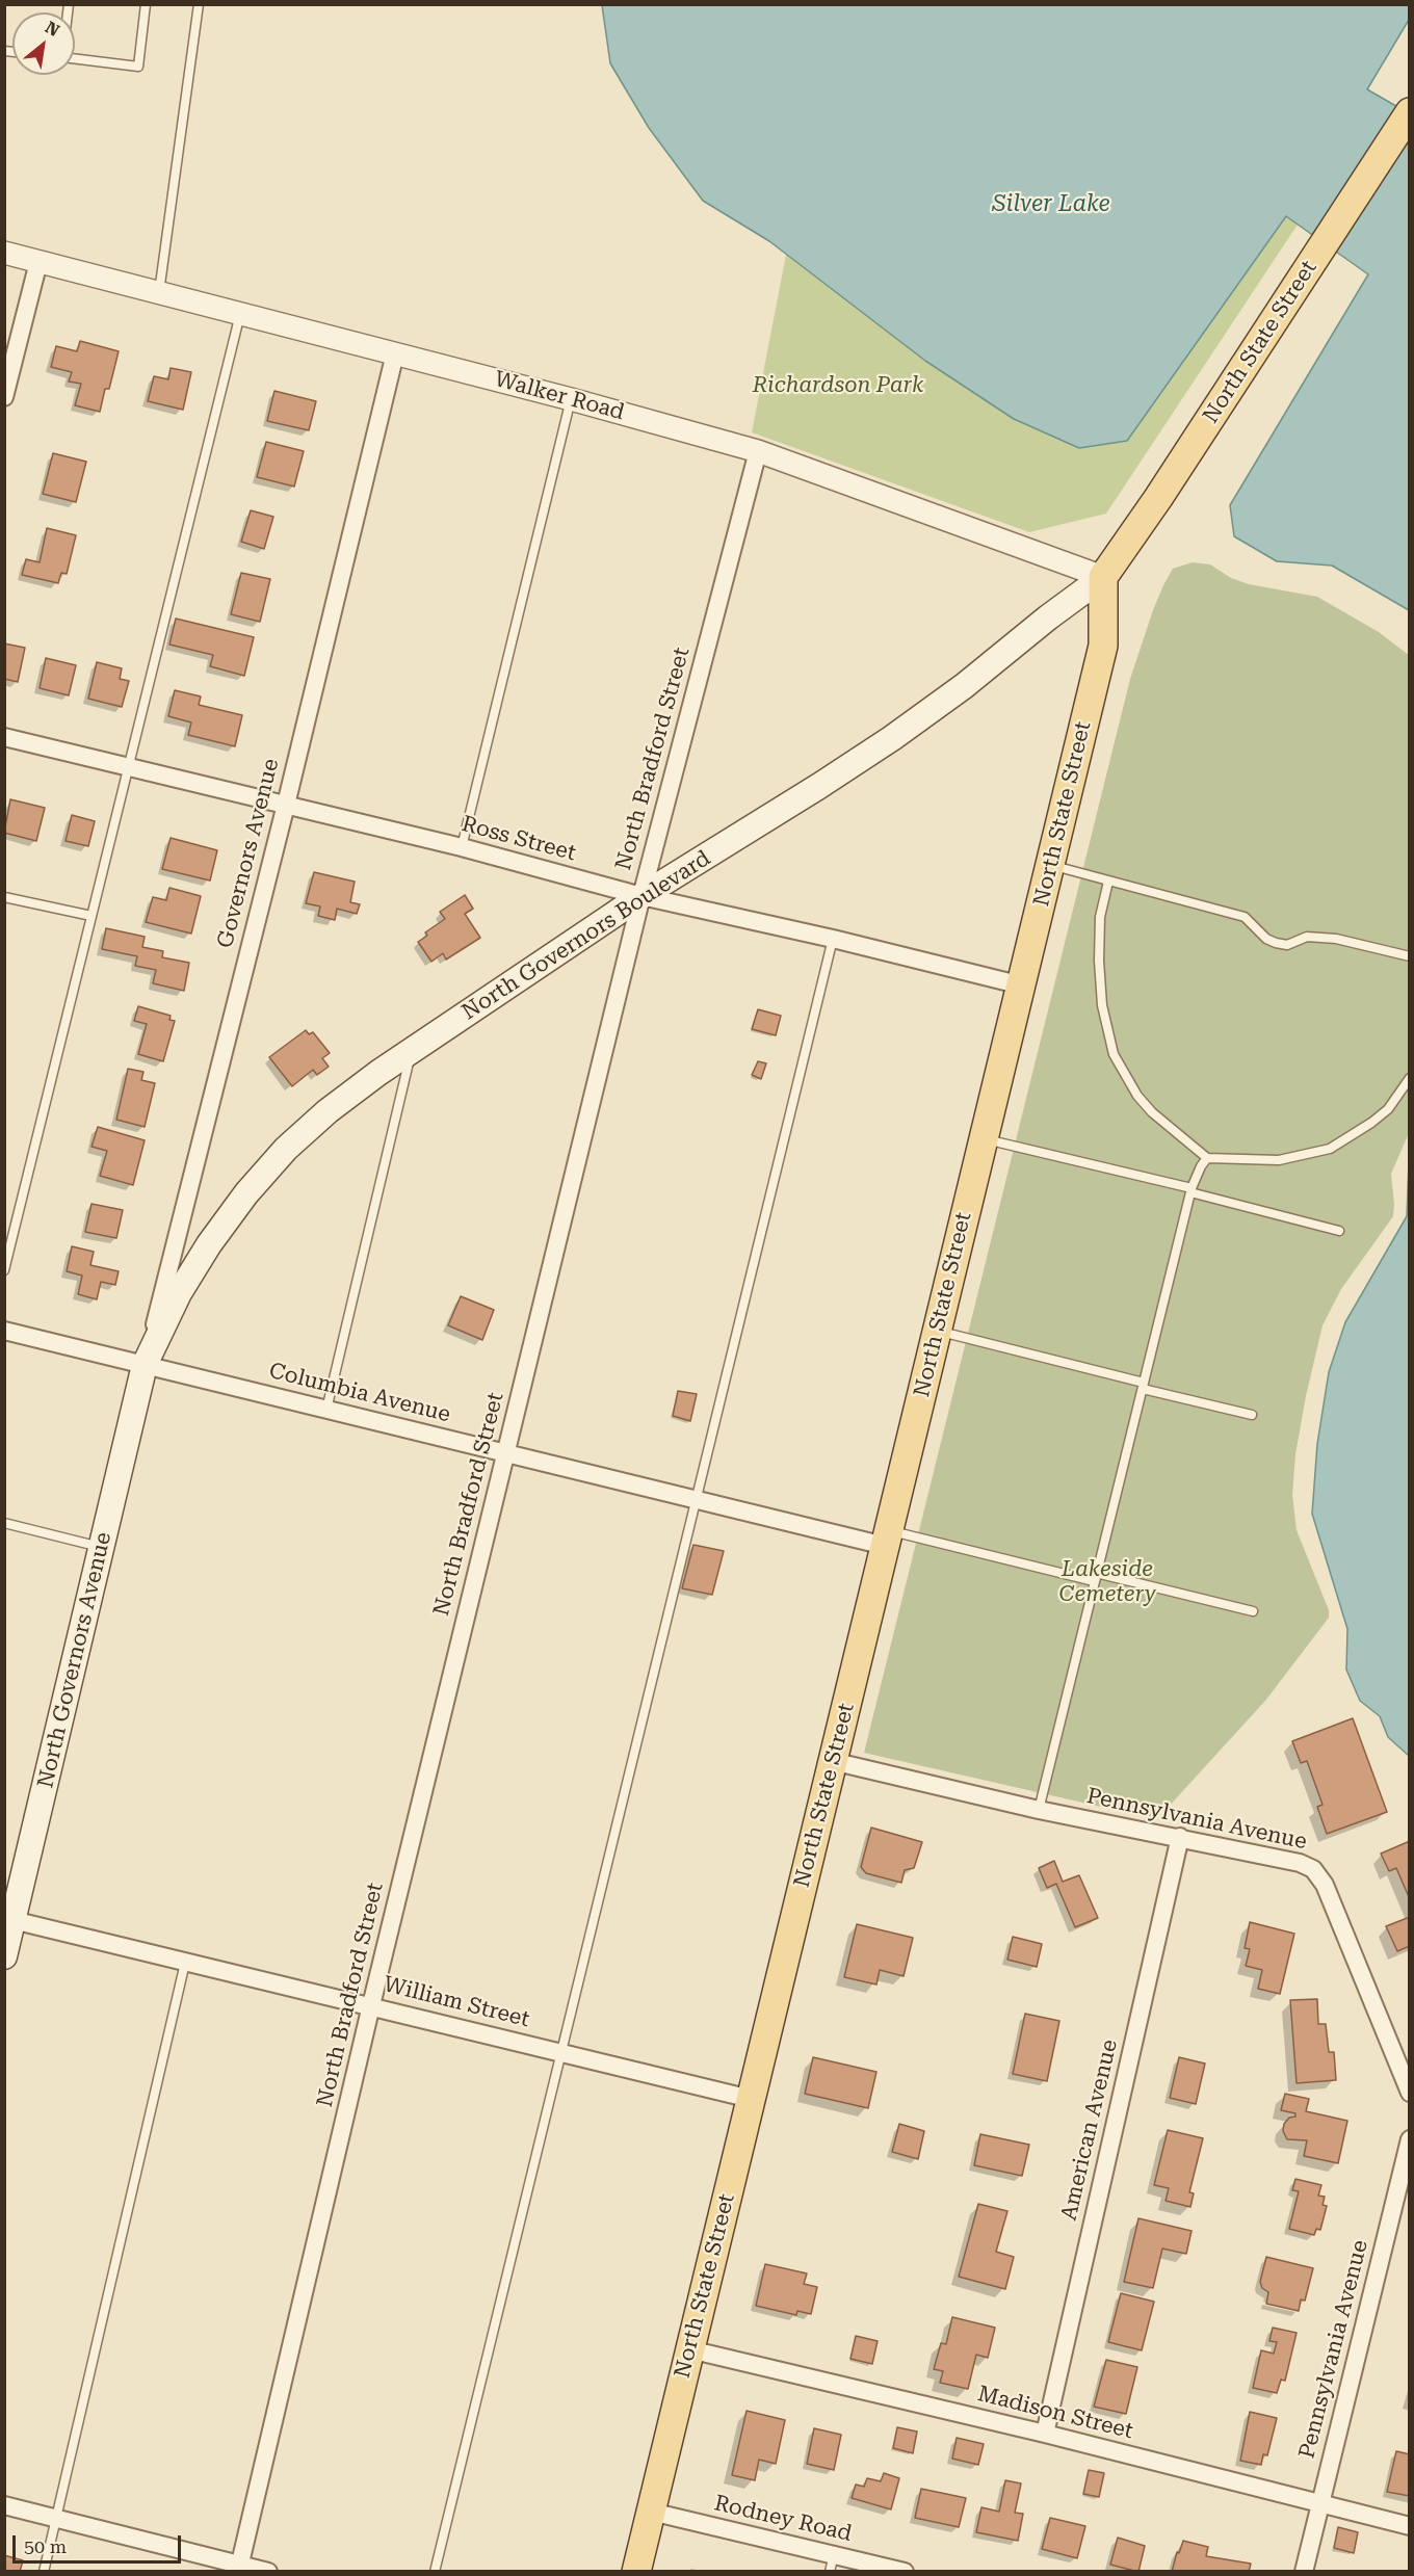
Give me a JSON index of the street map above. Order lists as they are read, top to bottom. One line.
{"streets":{"main road":["North State Street","North Governors Boulevard","North Governors Avenue"],"street":["Walker Road","North Bradford Street","Ross Street","Governors Avenue","Columbia Avenue","Pennsylvania Avenue","William Street","American Avenue","Madison Street","Rodney Road"]},"crossings":[["North State Street","Walker Road"],["North State Street","Ross Street"],["North State Street","North Governors Boulevard"],["North State Street","Columbia Avenue"],["North State Street","Pennsylvania Avenue"],["North State Street","William Street"],["North State Street","Madison Street"],["North State Street","Rodney Road"],["Walker Road","North Bradford Street"],["Walker Road","Governors Avenue"],["Walker Road","North Governors Boulevard"],["North Bradford Street","Ross Street"],["North Bradford Street","North Governors Boulevard"],["North Bradford Street","Columbia Avenue"],["North Bradford Street","William Street"],["Ross Street","Governors Avenue"],["Ross Street","North Governors Boulevard"],["Governors Avenue","North Governors Boulevard"],["Governors Avenue","Columbia Avenue"],["Governors Avenue","North Governors Avenue"],["North Governors Boulevard","Columbia Avenue"],["North Governors Boulevard","North Governors Avenue"],["Columbia Avenue","North Governors Avenue"],["North Governors Avenue","William Street"],["Pennsylvania Avenue","American Avenue"],["Pennsylvania Avenue","Madison Street"],["American Avenue","Madison Street"]],"water":["Silver Lake"],"parks":["Richardson Park","Lakeside Cemetery"],"scale_bar":"50 m","north":"top right"}
